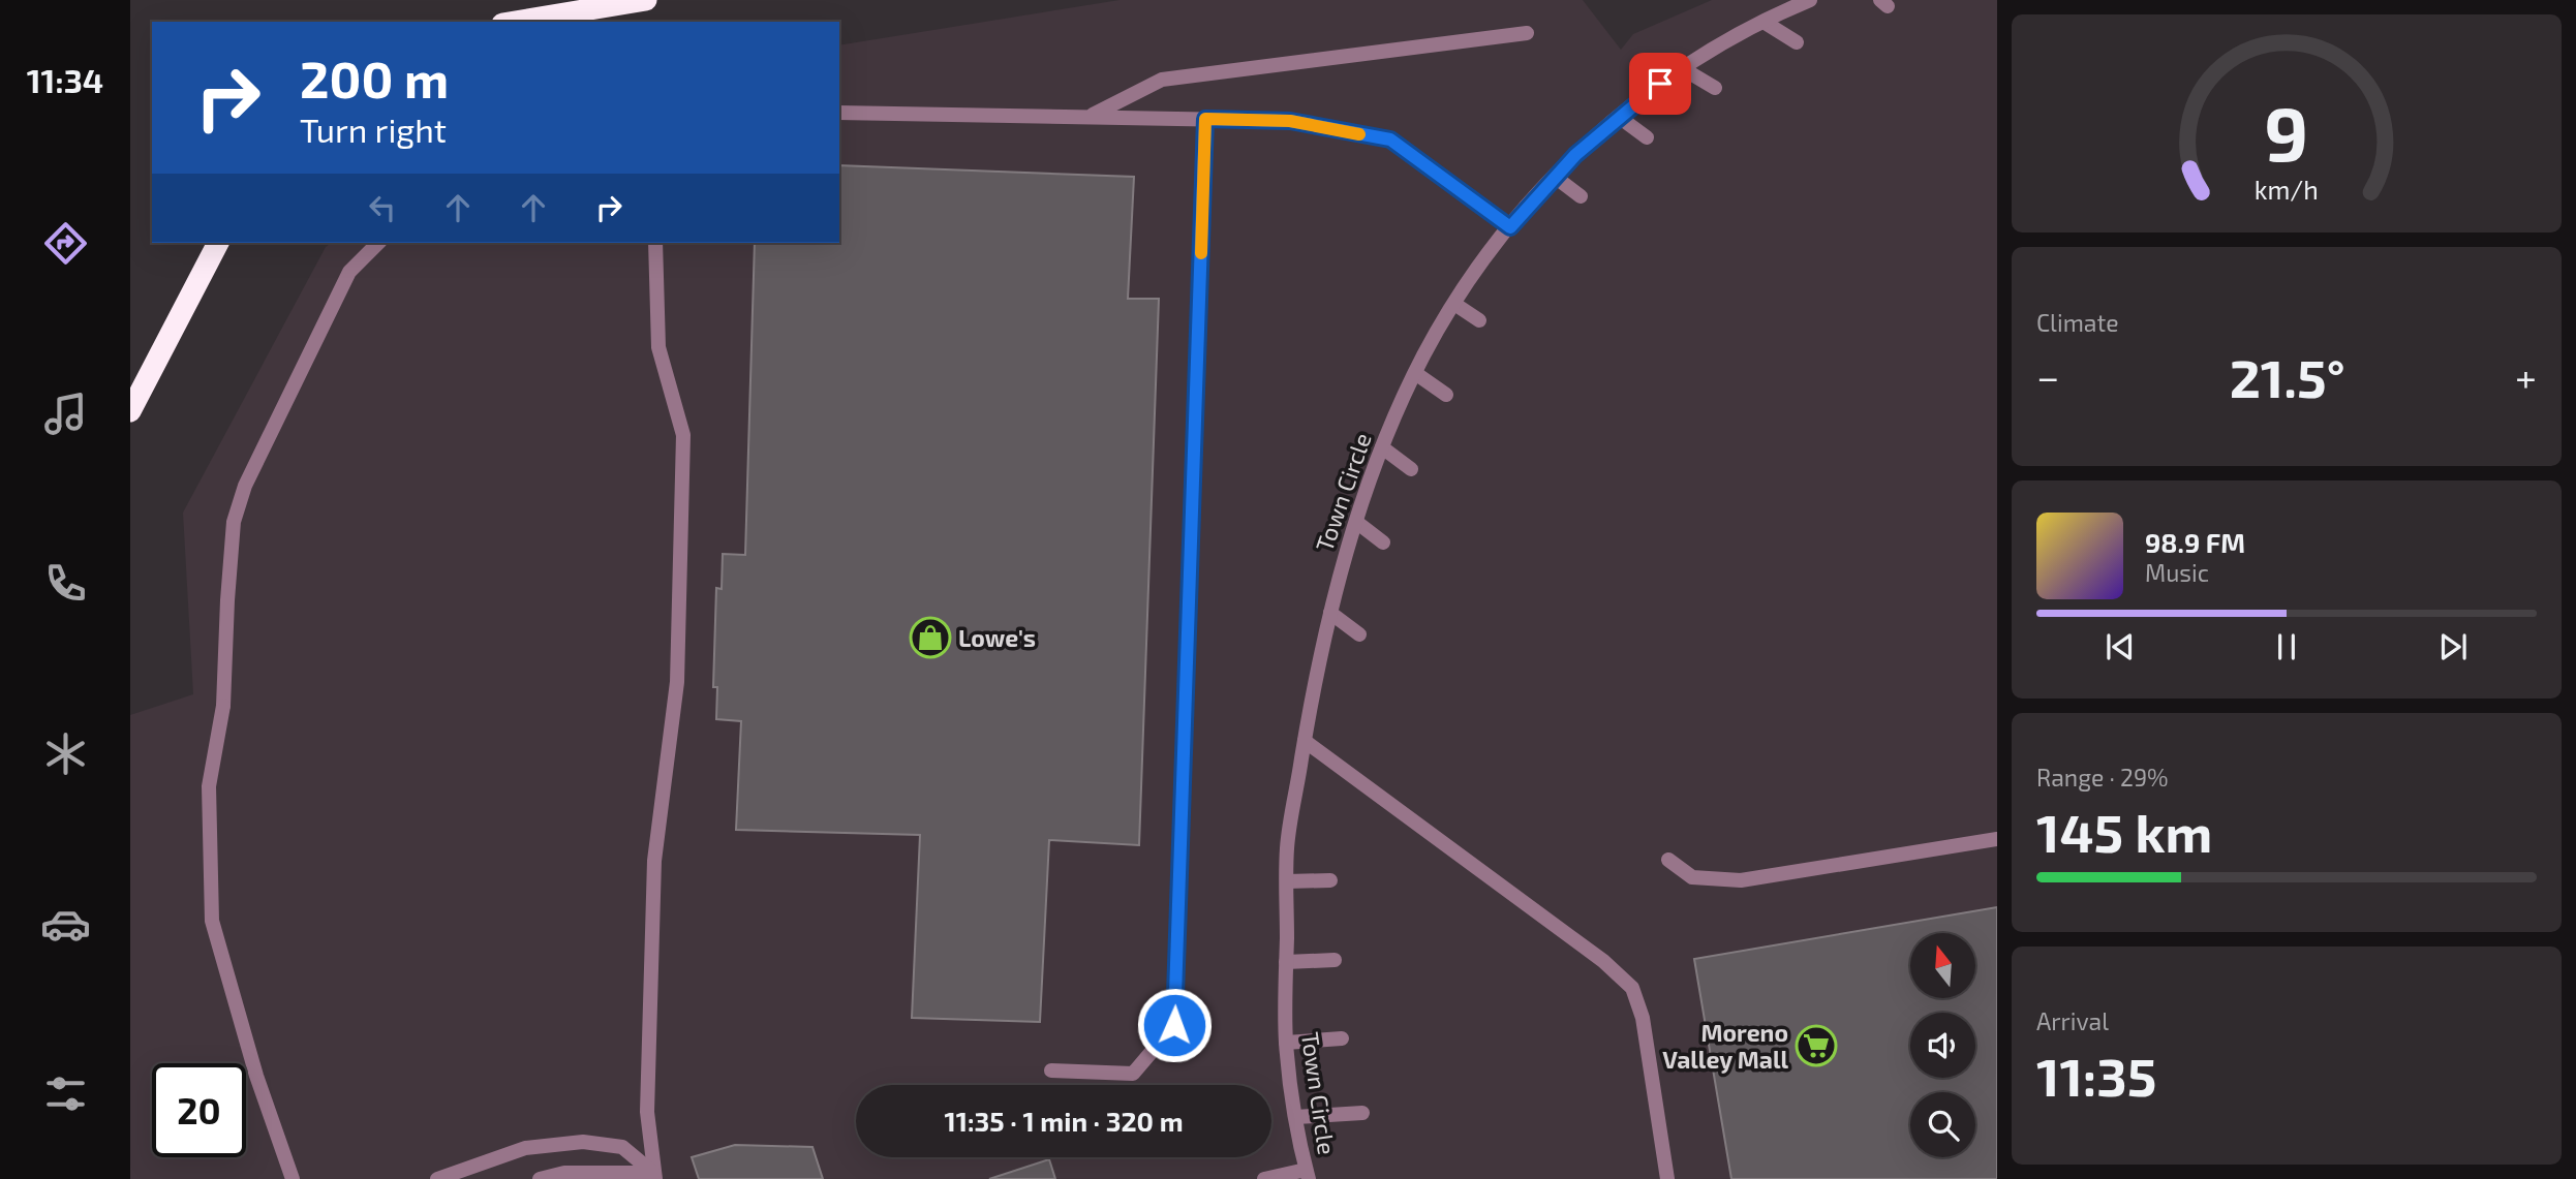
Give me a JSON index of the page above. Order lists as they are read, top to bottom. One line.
{"streets":{"street":["Town Circle"]},"places":{"shop":["Lowe's"],"supermarket":["Moreno Valley Mall"]},"north":"top","page":{"tabs":"11:34","turn":["200 m","Turn right"],"tile":["Climate",["Range · 29%","145 km"],["Arrival","11:35"]],"heat":["−","21.5°","+"],"song":["98.9 FM","Music"],"limit":"20","trip":"11:35 · 1 min · 320 m","gauge":["9","km/h"]}}
